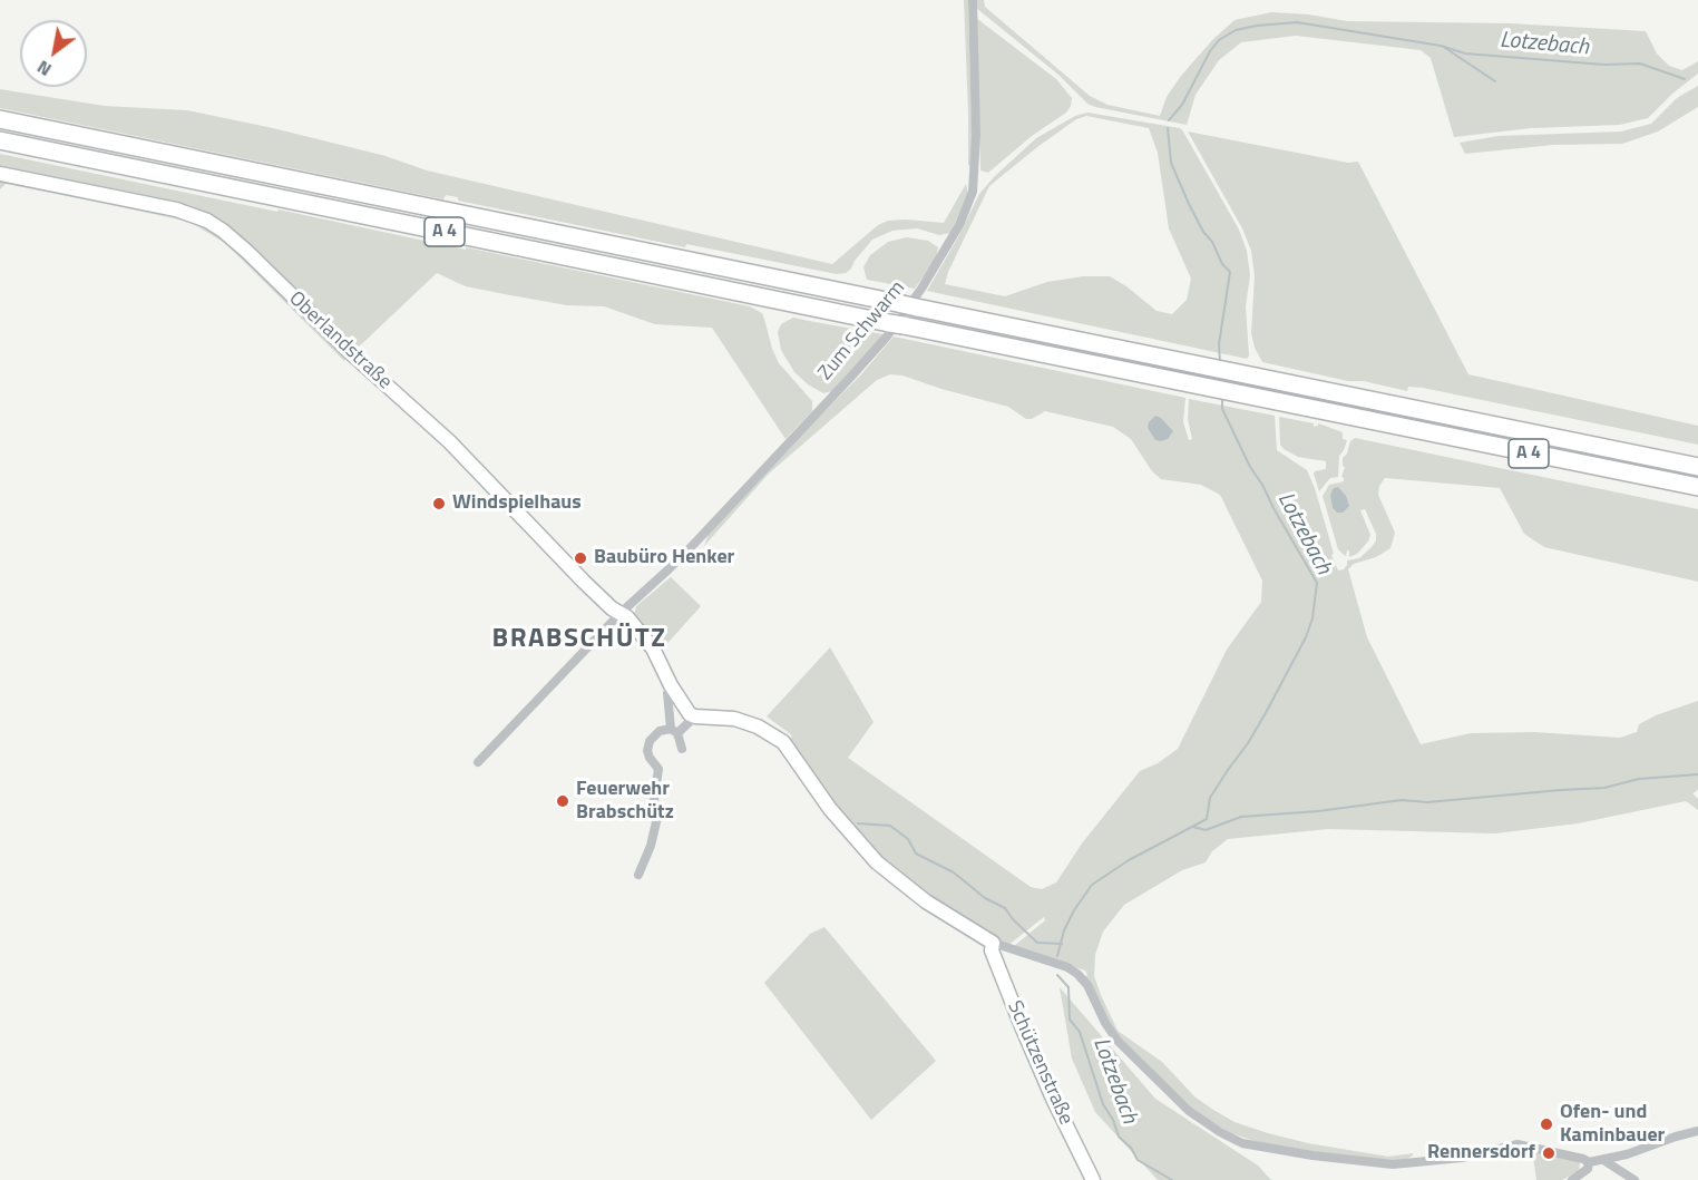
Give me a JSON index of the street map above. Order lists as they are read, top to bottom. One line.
{"streets":{"highway":["A 4"],"street":["Zum Schwarm","Oberlandstraße","Schützenstraße"]},"crossings":[["Zum Schwarm","Oberlandstraße"]],"districts":["BRABSCHÜTZ"],"water":["Lotzebach"],"places":["Windspielhaus","Baubüro Henker","Feuerwehr Brabschütz","Ofen- und Kaminbauer","Rennersdorf"],"north":"bottom left"}
